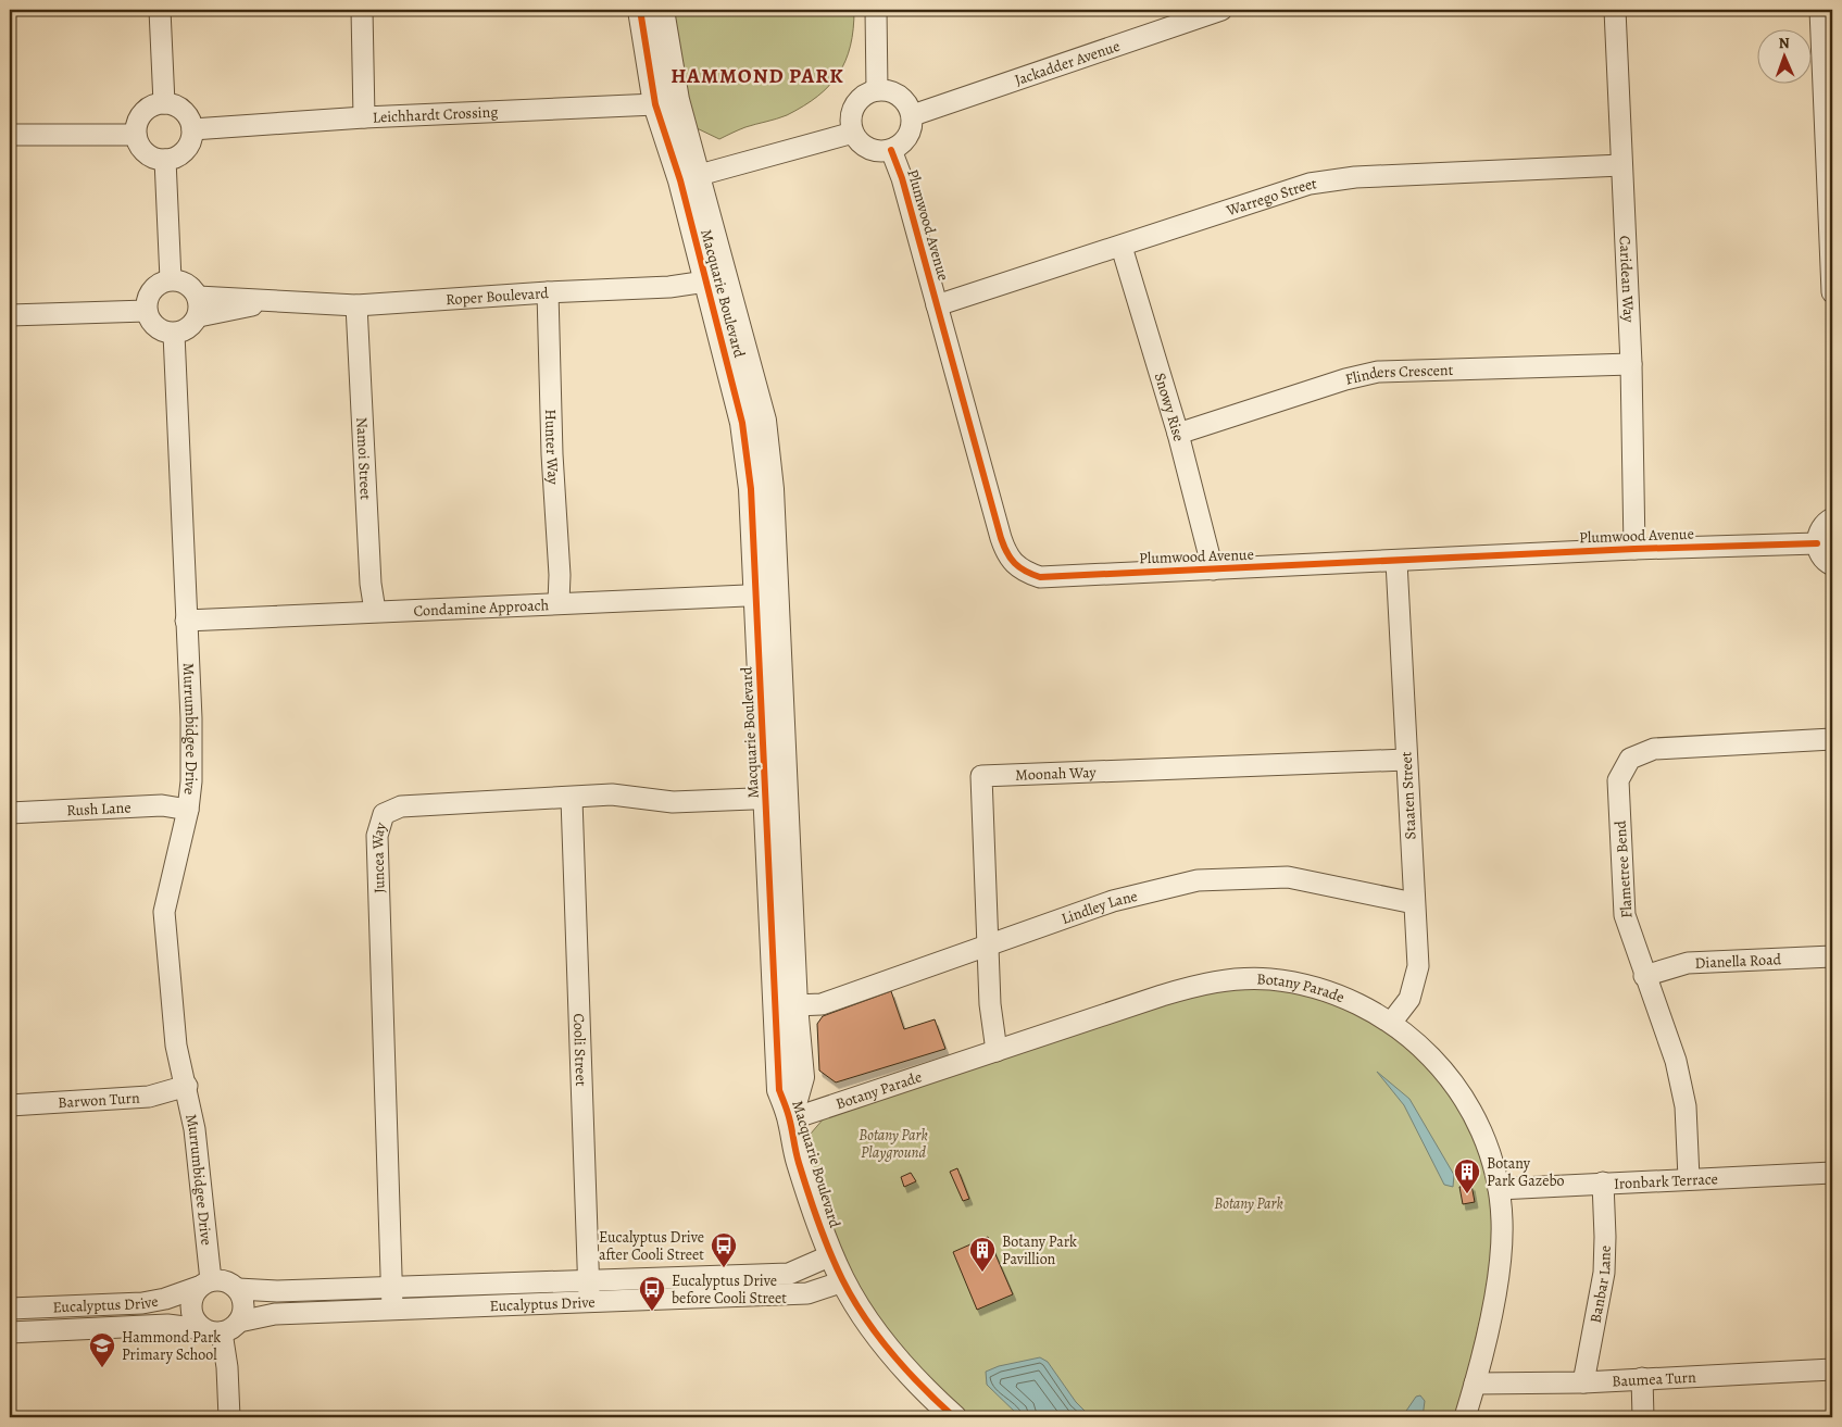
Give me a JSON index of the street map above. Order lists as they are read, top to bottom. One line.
{"streets":{"street":["Jackadder Avenue","Leichhardt Crossing","Warrego Street","Plumwood Avenue","Caridean Way","Macquarie Boulevard","Roper Boulevard","Flinders Crescent","Snowy Rise","Hunter Way","Namoi Street","Condamine Approach","Murrumbidgee Drive","Moonah Way","Staaten Street","Rush Lane","Juncea Way","Flametree Bend","Lindley Lane","Dianella Road","Botany Parade","Cooli Street","Barwon Turn","Ironbark Terrace","Banbar Lane","Eucalyptus Drive","Baumea Turn"]},"crossings":[["Jackadder Avenue","Plumwood Avenue"],["Leichhardt Crossing","Macquarie Boulevard"],["Warrego Street","Plumwood Avenue"],["Warrego Street","Caridean Way"],["Warrego Street","Snowy Rise"],["Plumwood Avenue","Caridean Way"],["Plumwood Avenue","Snowy Rise"],["Plumwood Avenue","Staaten Street"],["Caridean Way","Flinders Crescent"],["Macquarie Boulevard","Roper Boulevard"],["Macquarie Boulevard","Condamine Approach"],["Macquarie Boulevard","Juncea Way"],["Macquarie Boulevard","Lindley Lane"],["Macquarie Boulevard","Botany Parade"],["Macquarie Boulevard","Eucalyptus Drive"],["Roper Boulevard","Hunter Way"],["Roper Boulevard","Namoi Street"],["Roper Boulevard","Murrumbidgee Drive"],["Flinders Crescent","Snowy Rise"],["Hunter Way","Condamine Approach"],["Namoi Street","Condamine Approach"],["Condamine Approach","Murrumbidgee Drive"],["Murrumbidgee Drive","Rush Lane"],["Murrumbidgee Drive","Barwon Turn"],["Murrumbidgee Drive","Eucalyptus Drive"],["Moonah Way","Staaten Street"],["Moonah Way","Lindley Lane"],["Moonah Way","Botany Parade"],["Staaten Street","Lindley Lane"],["Staaten Street","Botany Parade"],["Juncea Way","Cooli Street"],["Juncea Way","Eucalyptus Drive"],["Flametree Bend","Dianella Road"],["Flametree Bend","Ironbark Terrace"],["Botany Parade","Ironbark Terrace"],["Botany Parade","Baumea Turn"],["Cooli Street","Eucalyptus Drive"],["Ironbark Terrace","Banbar Lane"],["Banbar Lane","Baumea Turn"]],"districts":["HAMMOND PARK"],"parks":["Botany Park Playground","Botany Park"],"places":{"building":["Botany Park Gazebo","Botany Park Pavillion"],"bus stop":["Eucalyptus Drive after Cooli Street","Eucalyptus Drive before Cooli Street"],"school or university":["Hammond Park Primary School"]},"north":"top"}
